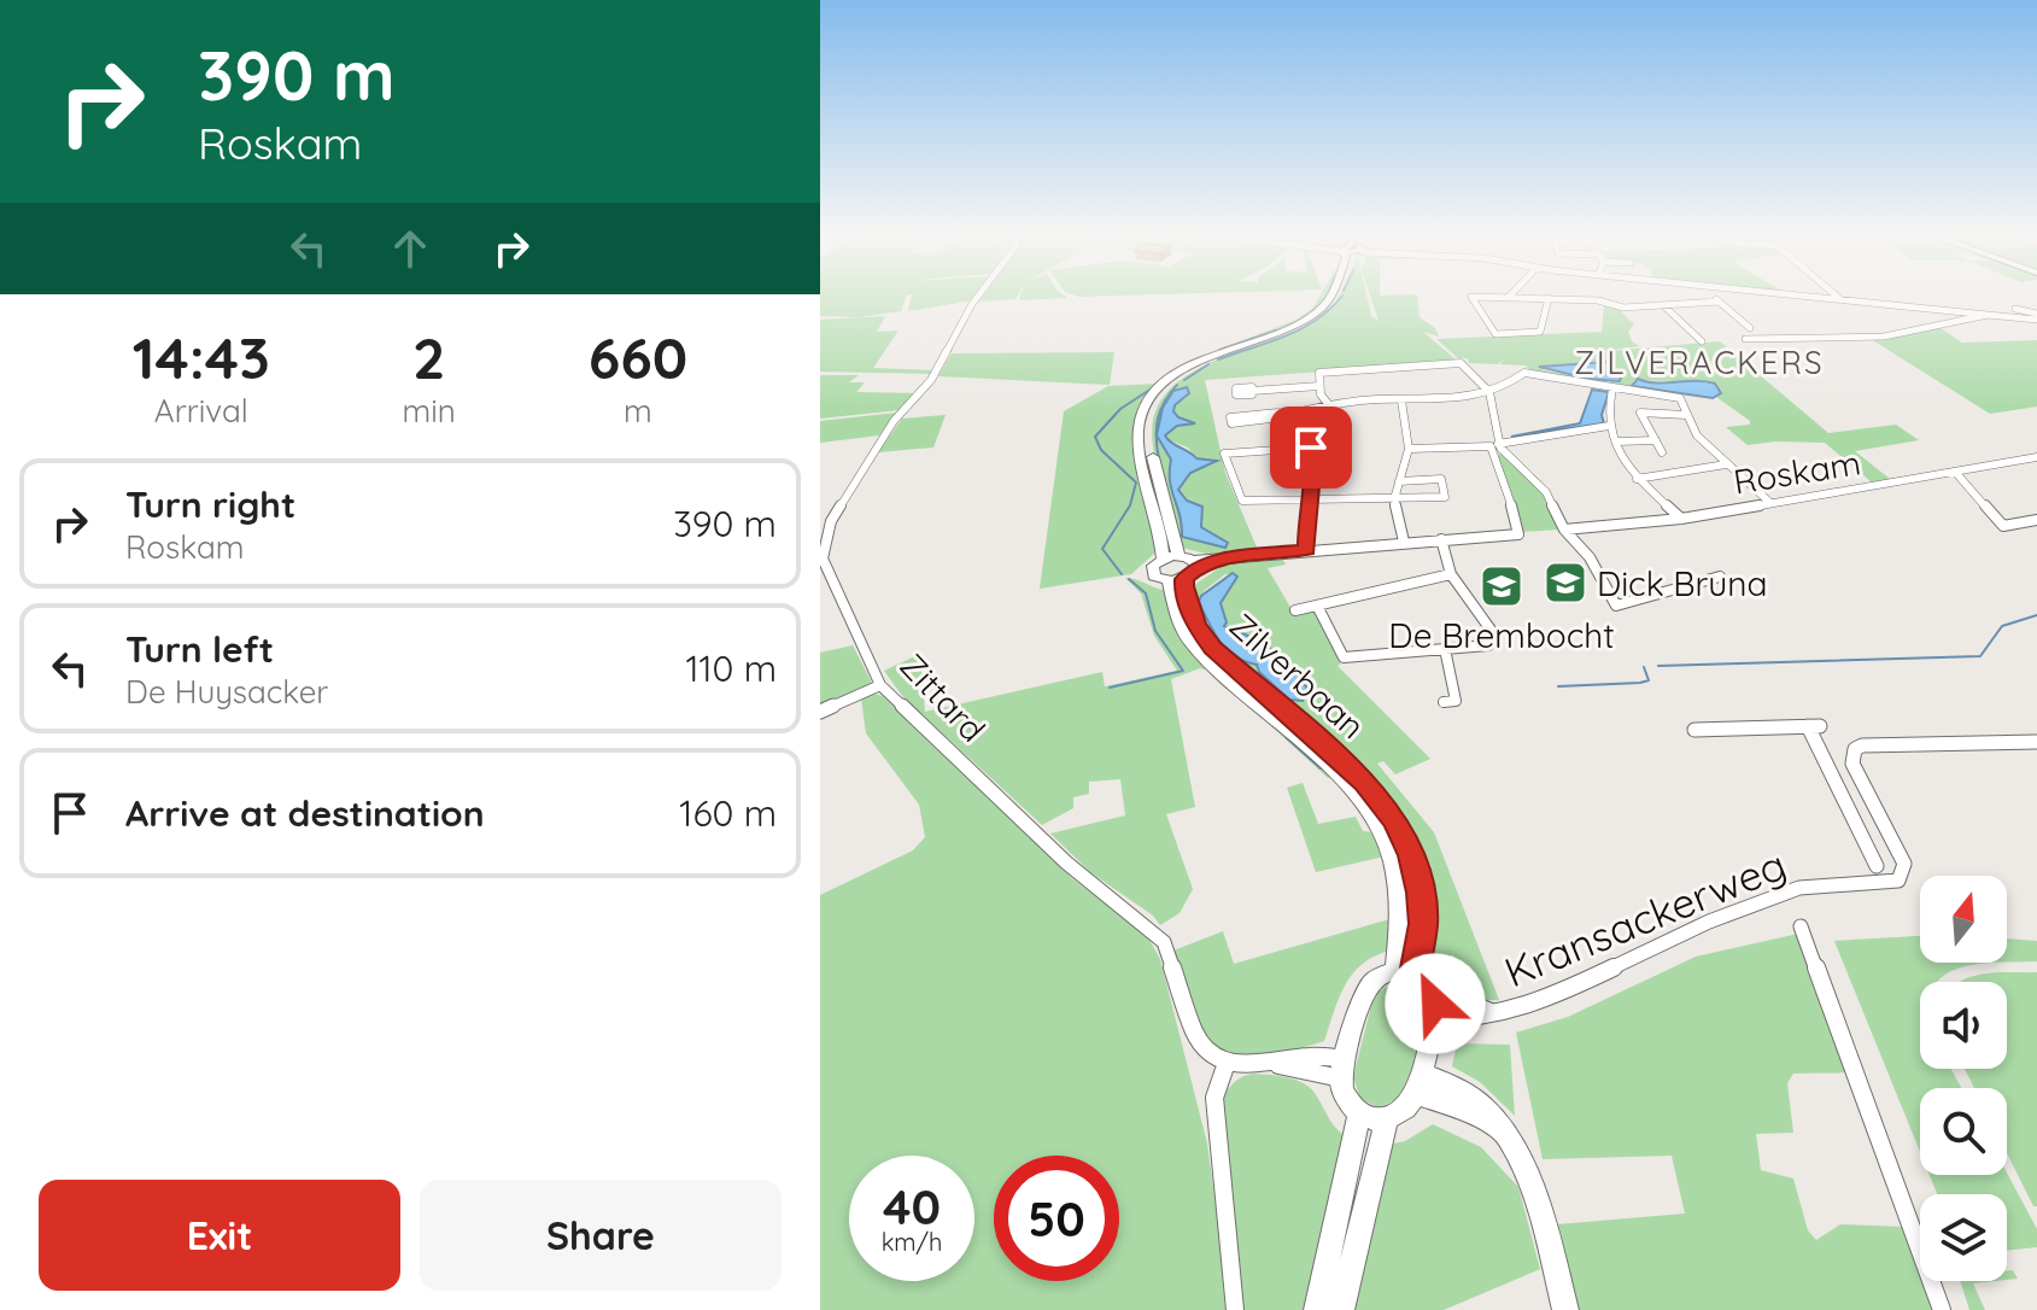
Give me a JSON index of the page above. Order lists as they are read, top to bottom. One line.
{"streets":{"main road":["Zilverbaan"],"street":["Roskam","Zittard","Kransackerweg"]},"districts":["ZILVERACKERS"],"places":{"school or university":["Dick Bruna","De Brembocht"]},"north":"top","page":{"turn":["390 m","Roskam"],"eta":["14:43","Arrival","2","min","660","m"],"list":[{"name":"Turn right","note":"Roskam","value":"390 m"},{"name":"Turn left","note":"De Huysacker","value":"110 m"},{"name":"Arrive at destination","value":"160 m"}],"speed":"40 km/h","limit":"50","buttons":["Exit","Share"]}}
